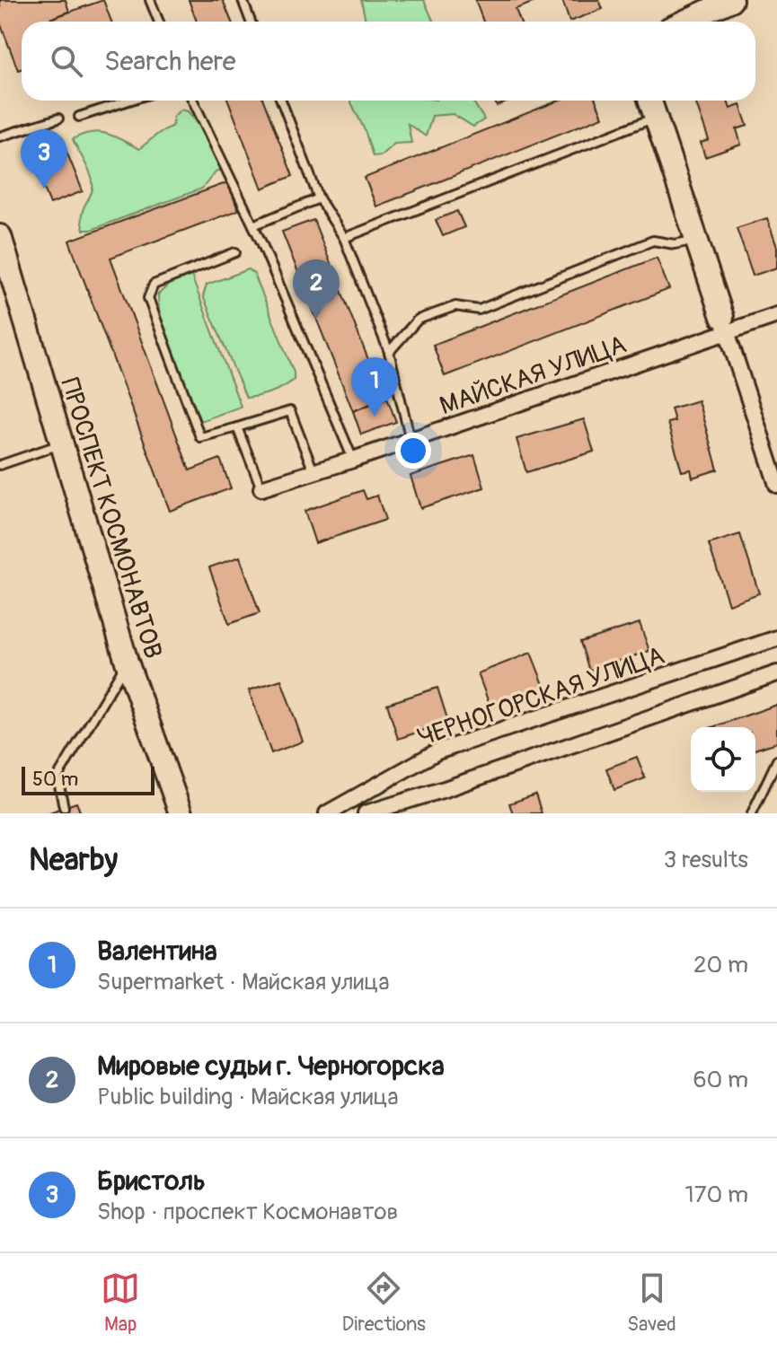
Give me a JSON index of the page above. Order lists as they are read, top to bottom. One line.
{"streets":{"main road":["ПРОСПЕКТ КОСМОНАВТОВ"],"street":["МАЙСКАЯ УЛИЦА","ЧЕРНОГОРСКАЯ УЛИЦА"]},"scale_bar":"50 m","page":{"search":"Search here","pins":["3","2","1"],"scale":"50 m","heading":["Nearby","3 results"],"list":[{"mark":"1","name":"Валентина","note":"Supermarket · Майская улица","value":"20 m"},{"mark":"2","name":"Мировые судьи г. Черногорска","note":"Public building · Майская улица","value":"60 m"},{"mark":"3","name":"Бристоль","note":"Shop · проспект Космонавтов","value":"170 m"}],"nav":["Map","Directions","Saved"]}}
